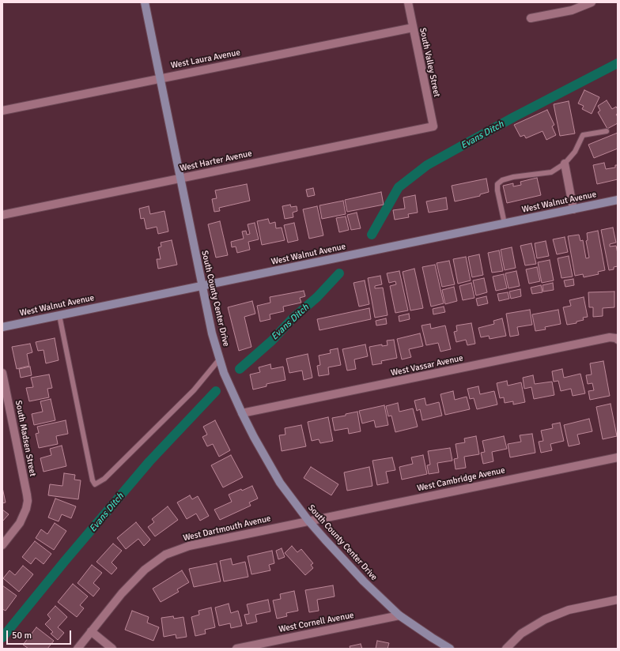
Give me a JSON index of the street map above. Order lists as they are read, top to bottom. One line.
{"streets":{"street":["West Laura Avenue","South Valley Street","West Harter Avenue","West Walnut Avenue","South County Center Drive","West Vassar Avenue","South Madsen Street","West Cambridge Avenue","West Dartmouth Avenue","West Cornell Avenue"]},"crossings":[["West Laura Avenue","South Valley Street"],["West Laura Avenue","South County Center Drive"],["South Valley Street","West Harter Avenue"],["West Harter Avenue","South County Center Drive"],["West Walnut Avenue","South County Center Drive"],["South County Center Drive","West Vassar Avenue"],["South County Center Drive","West Cambridge Avenue"],["South County Center Drive","West Dartmouth Avenue"],["South County Center Drive","West Cornell Avenue"],["West Cambridge Avenue","West Dartmouth Avenue"]],"water":["Evans Ditch"],"scale_bar":"50 m"}
